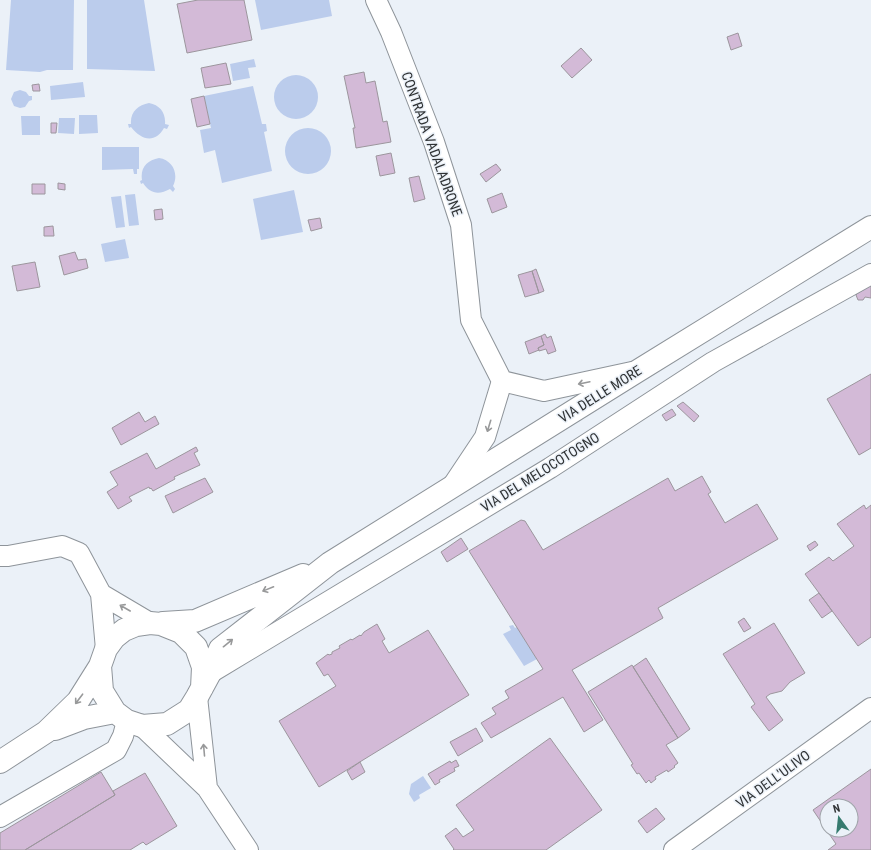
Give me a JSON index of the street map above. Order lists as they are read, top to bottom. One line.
{"streets":{"main road":["VIA DELLE MORE"],"street":["CONTRADA VADALADRONE","VIA DEL MELOCOTOGNO","VIA DELL'ULIVO"]},"north":"top"}
